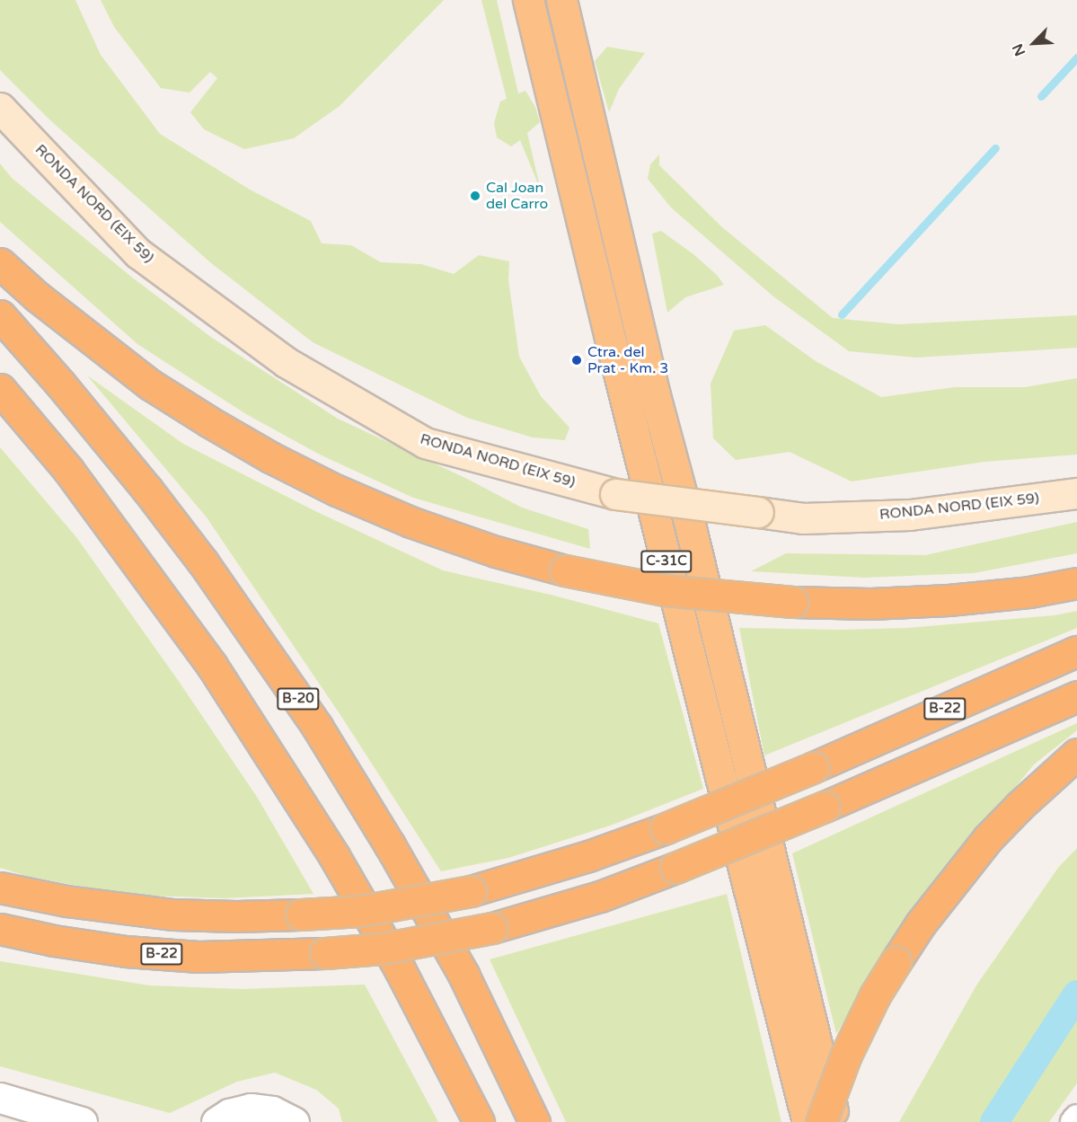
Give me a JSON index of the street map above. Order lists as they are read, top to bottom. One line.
{"streets":{"highway":["C-31C","B-20","B-22"],"main road":["RONDA NORD (EIX 59)"]},"places":["Cal Joan del Carro","Ctra. del Prat - Km. 3"],"north":"bottom left"}
